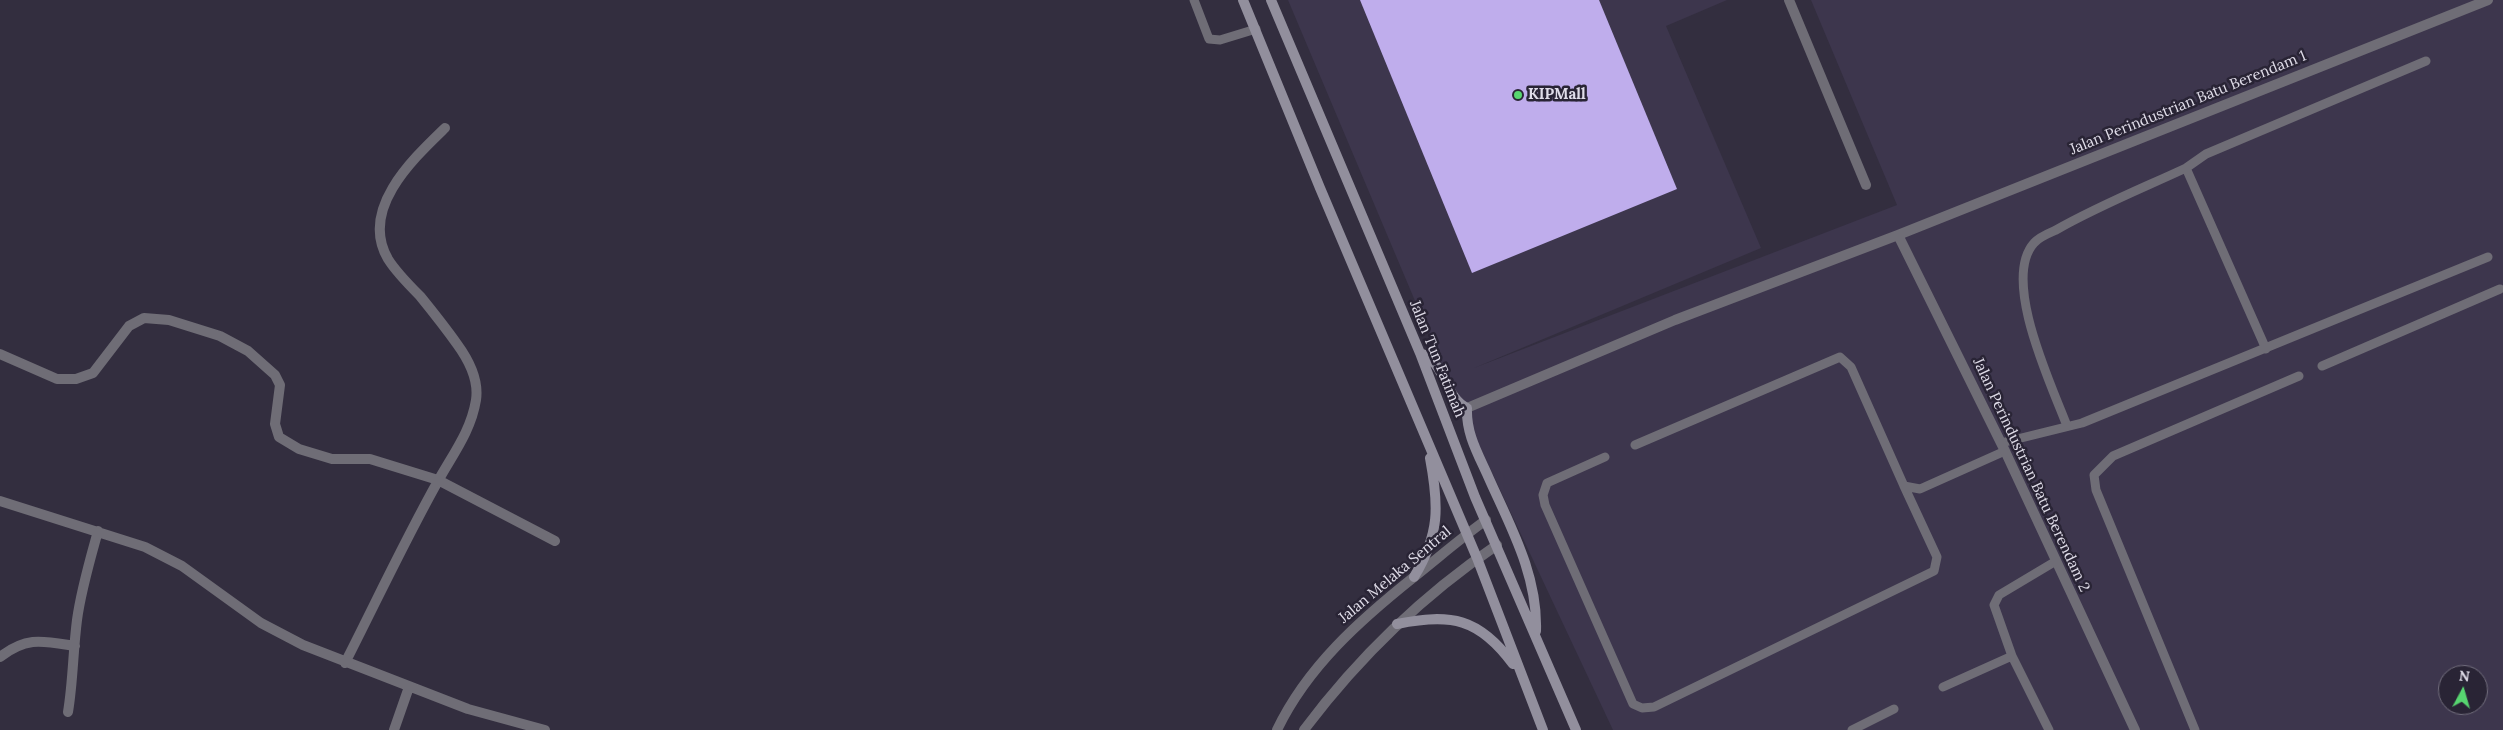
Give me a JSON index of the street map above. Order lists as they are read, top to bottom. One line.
{"streets":{"main road":["Jalan Tun Fatimah"],"street":["Jalan Perindustrian Batu Berendam 1","Jalan Perindustrian Batu Berendam 2","Jalan Melaka Sentral"]},"crossings":[["Jalan Perindustrian Batu Berendam 1","Jalan Perindustrian Batu Berendam 2"],["Jalan Tun Fatimah","Jalan Melaka Sentral"]],"places":["KIPMall"],"north":"top"}
